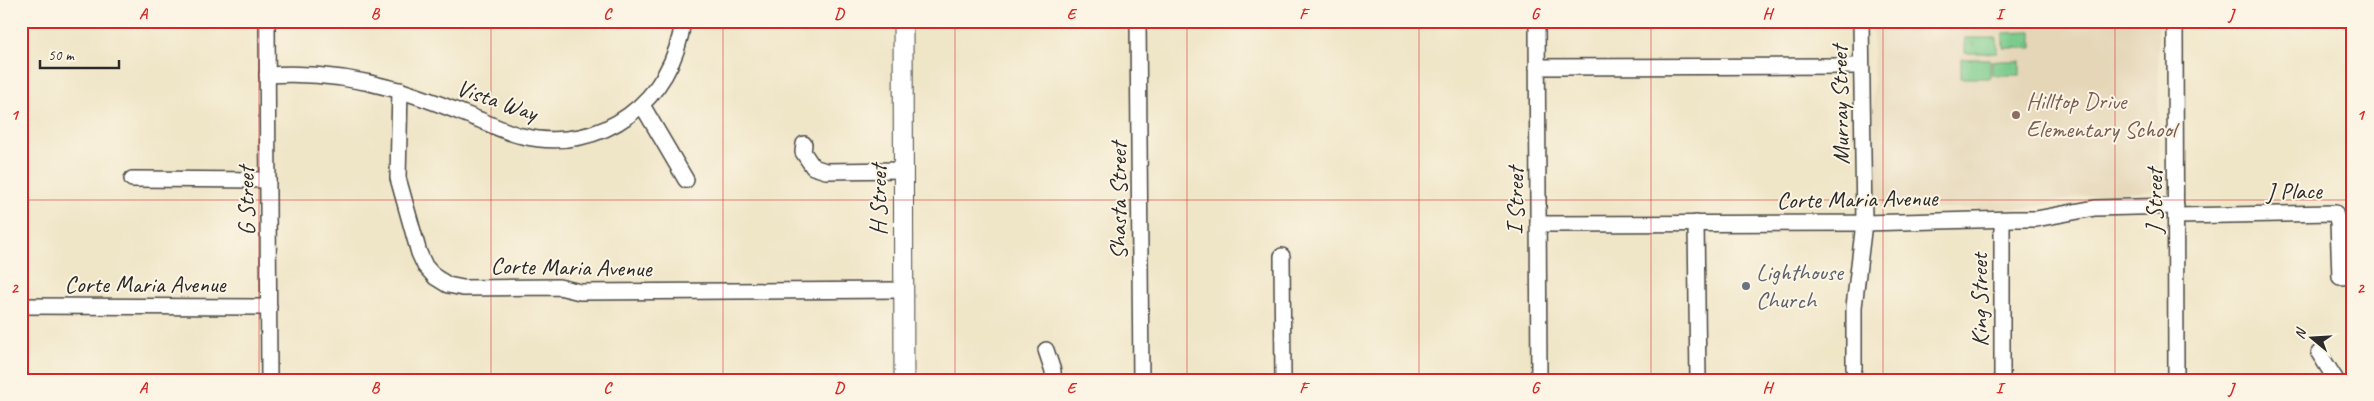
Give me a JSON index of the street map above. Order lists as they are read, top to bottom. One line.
{"streets":{"main road":["H Street"],"street":["Vista Way","Murray Street","J Place","Corte Maria Avenue","G Street","Shasta Street","I Street","J Street","King Street"]},"crossings":[["Vista Way","Corte Maria Avenue"],["Vista Way","G Street"],["Murray Street","Corte Maria Avenue"],["J Place","Corte Maria Avenue"],["J Place","J Street"],["Corte Maria Avenue","H Street"],["Corte Maria Avenue","G Street"],["Corte Maria Avenue","I Street"],["Corte Maria Avenue","J Street"],["Corte Maria Avenue","King Street"]],"places":["Hilltop Drive Elementary School","Lighthouse Church"],"scale_bar":"50 m","north":"left","grid":{"columns":["A","B","C","D","E","F","G","H","I","J"],"rows":["1","2"]}}
